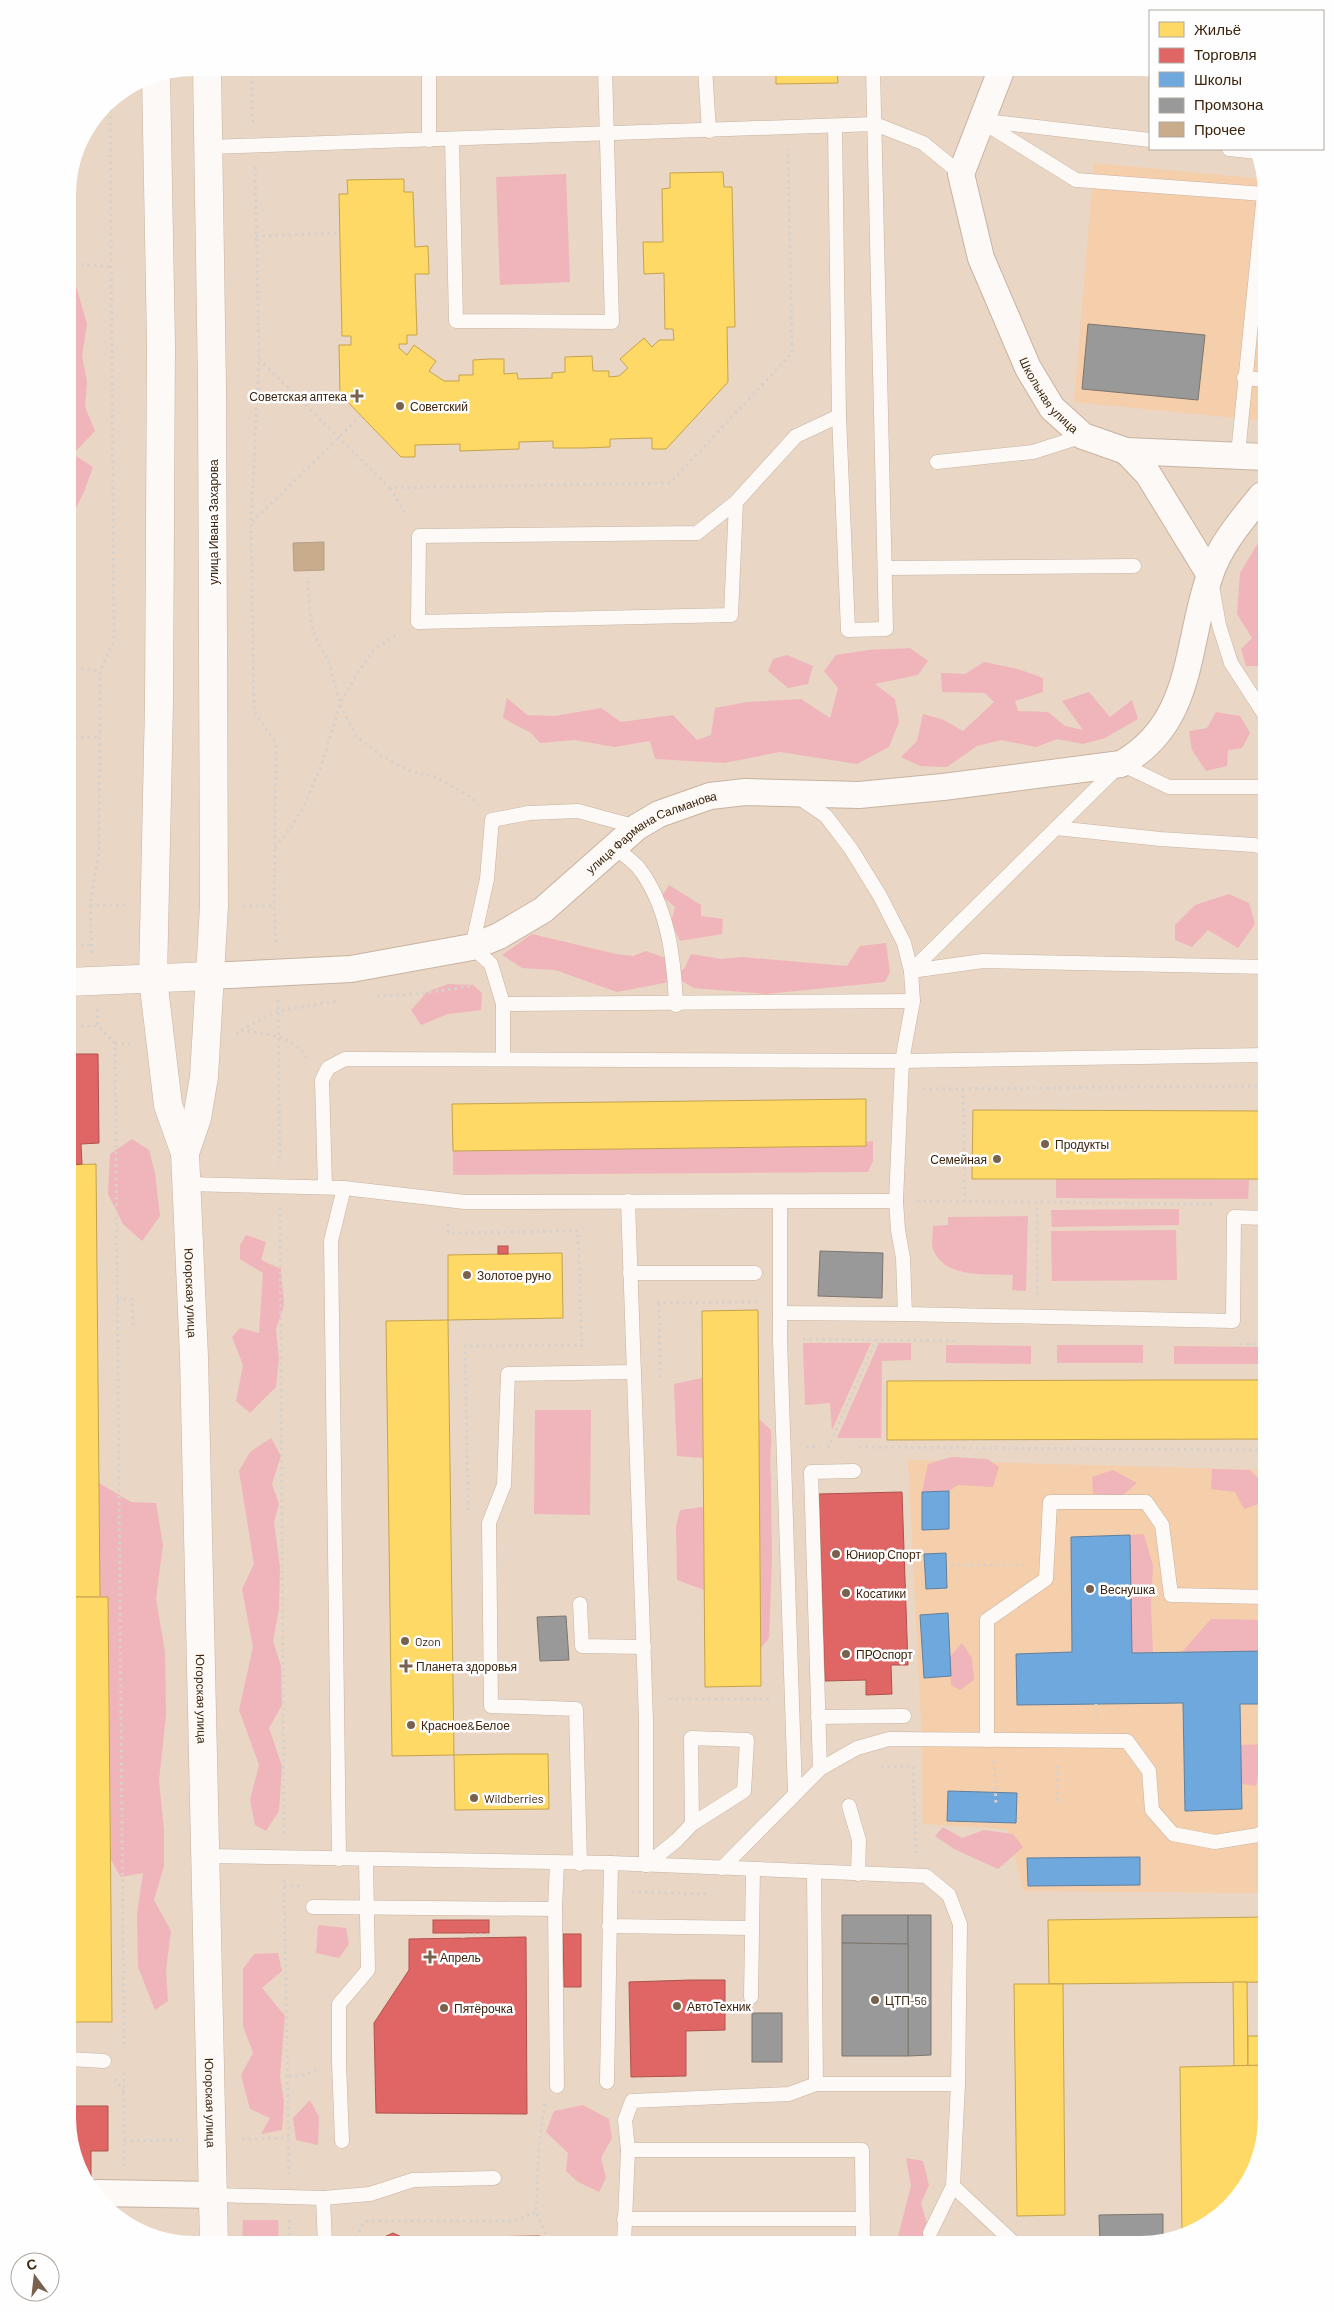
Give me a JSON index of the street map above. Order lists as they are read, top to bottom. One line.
{"streets":{"main road":["улица Ивана Захарова","Югорская улица"],"street":["Школьная улица","улица Фармана Салманова"]},"crossings":[["улица Ивана Захарова","улица Фармана Салманова"],["улица Ивана Захарова","Югорская улица"],["улица Фармана Салманова","Югорская улица"]],"places":{"health":["Советская аптека","Планета здоровья","Апрель"],"other":["Советский","Продукты","Семейная","Золотое руно","Юниор Спорт","Веснушка","Косатики","Ozon","ПРОспорт","Красное&Белое","Wildberries","ЦТП-56","АвтоТехник","Пятёрочка"]},"legend":["Жильё","Торговля","Школы","Промзона","Прочее"],"north":"top"}
